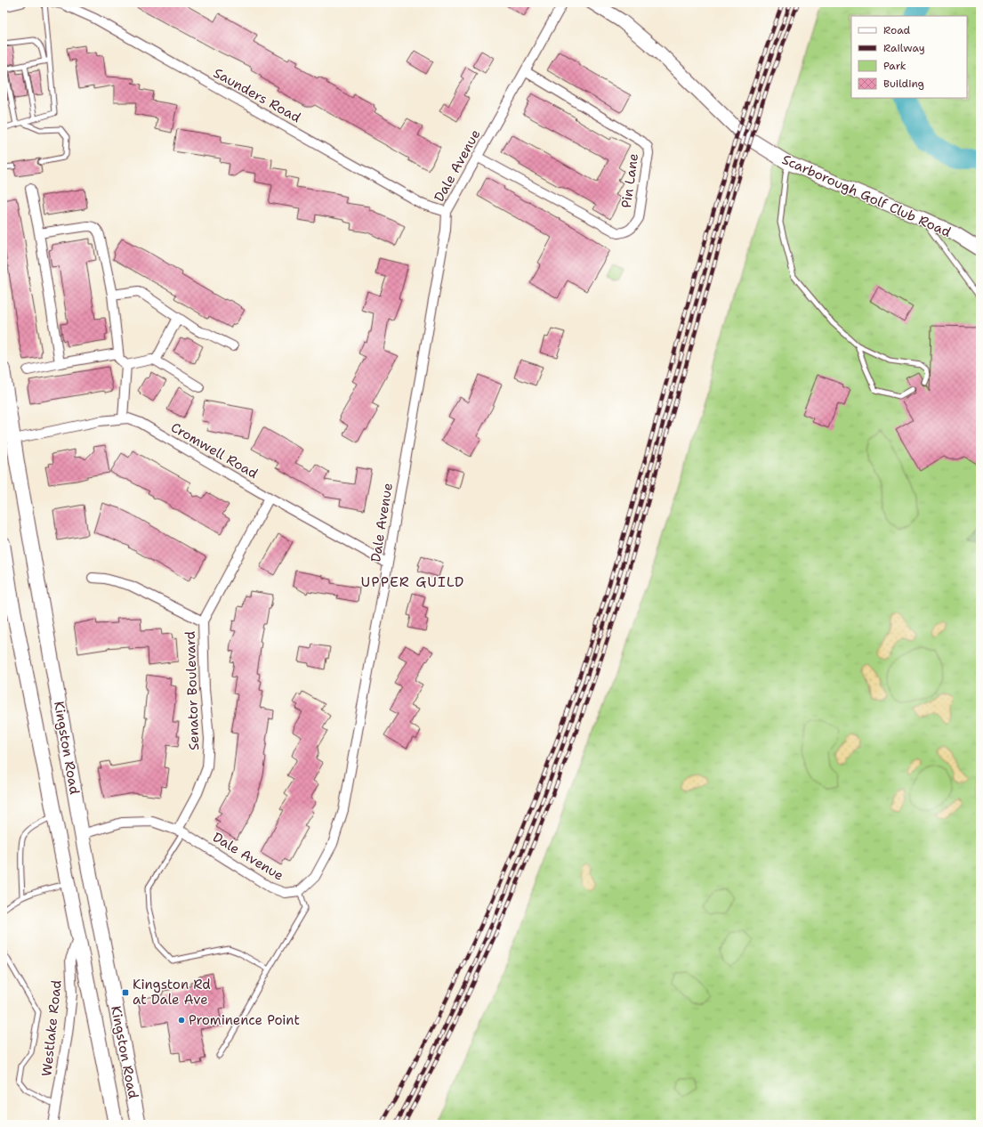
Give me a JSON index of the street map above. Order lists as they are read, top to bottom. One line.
{"streets":{"main road":["Kingston Road"],"street":["Saunders Road","Dale Avenue","Pin Lane","Scarborough Golf Club Road","Cromwell Road","Senator Boulevard","Westlake Road"]},"crossings":[["Saunders Road","Dale Avenue"],["Dale Avenue","Pin Lane"],["Dale Avenue","Cromwell Road"],["Dale Avenue","Senator Boulevard"],["Dale Avenue","Kingston Road"],["Cromwell Road","Senator Boulevard"],["Cromwell Road","Kingston Road"],["Kingston Road","Westlake Road"]],"districts":["UPPER GUILD"],"places":{"transit":["Kingston Rd at Dale Ave"],"other":["Prominence Point"]},"legend":["Road","Railway","Park","Building"]}
